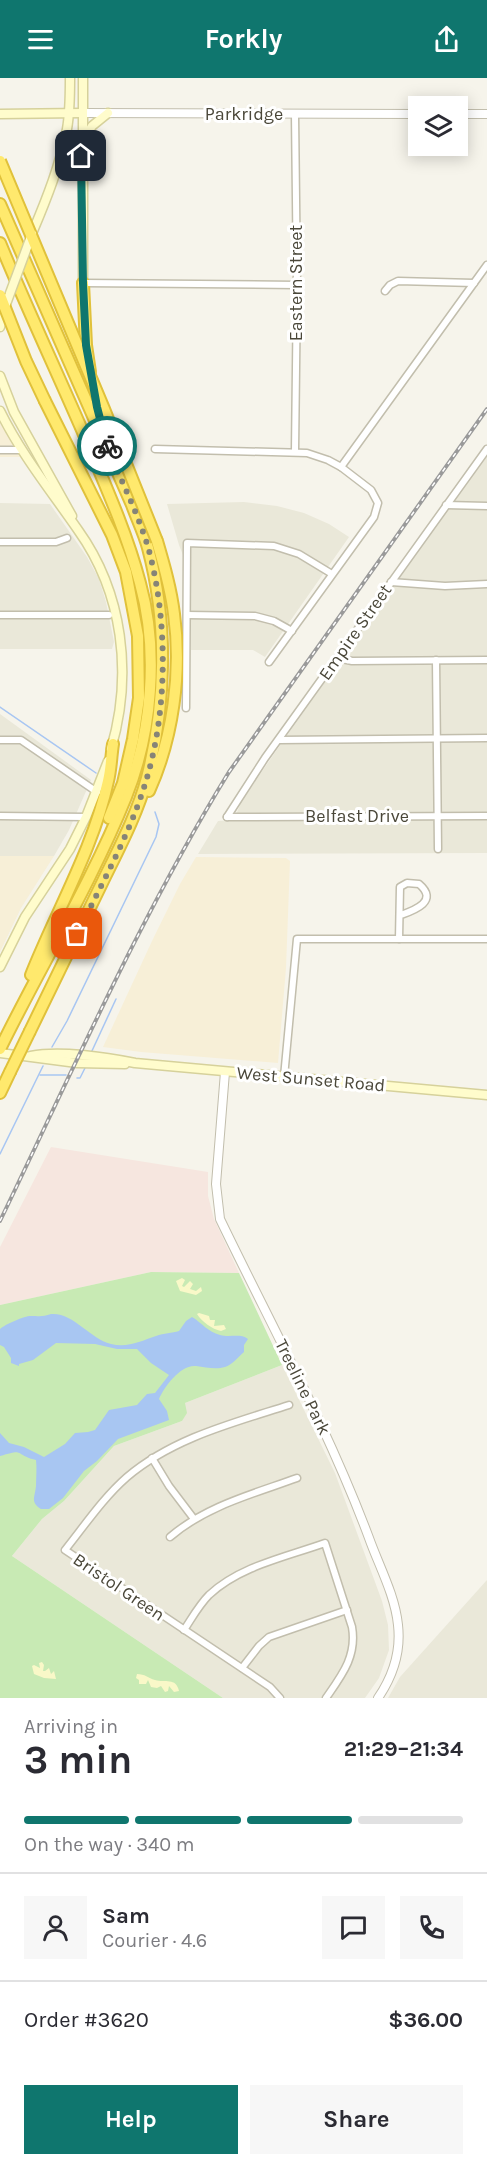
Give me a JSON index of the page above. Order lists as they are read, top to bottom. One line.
{"streets":{"main road":["Parkridge","West Sunset Road"],"street":["Eastern Street","Empire Street","Belfast Drive","Treeline Park","Bristol Green"]},"crossings":[["Parkridge","Eastern Street"],["Empire Street","Belfast Drive"],["West Sunset Road","Treeline Park"]],"page":{"header":"Forkly","heading":["3 min","Arriving in","21:29–21:34"],"panel":["Sam","Courier · 4.6","Order #3620","$36.00"],"bar":"On the way · 340 m","buttons":["Help","Share"]}}
